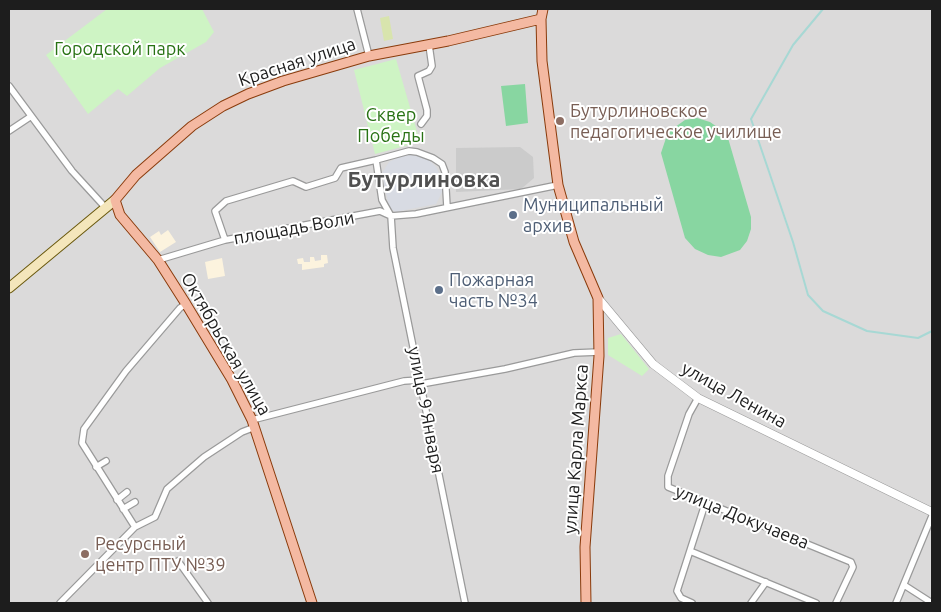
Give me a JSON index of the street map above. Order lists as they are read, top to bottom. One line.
{"streets":{"main road":["Красная улица","Октябрьская улица","улица Ленина","улица Карла Маркса"],"street":["площадь Воли","улица 9 Января","улица Докучаева"]},"crossings":[["Красная улица","Октябрьская улица"],["Красная улица","улица Ленина"],["площадь Воли","улица Ленина"],["площадь Воли","улица 9 Января"],["улица Ленина","улица Карла Маркса"],["улица Ленина","улица Докучаева"]],"districts":["Бутурлиновка"],"parks":["Городской парк","Сквер Победы"],"places":["Бутурлиновское педагогическое училище","Муниципальный архив","Пожарная часть №34","Ресурсный центр ПТУ №39"]}
